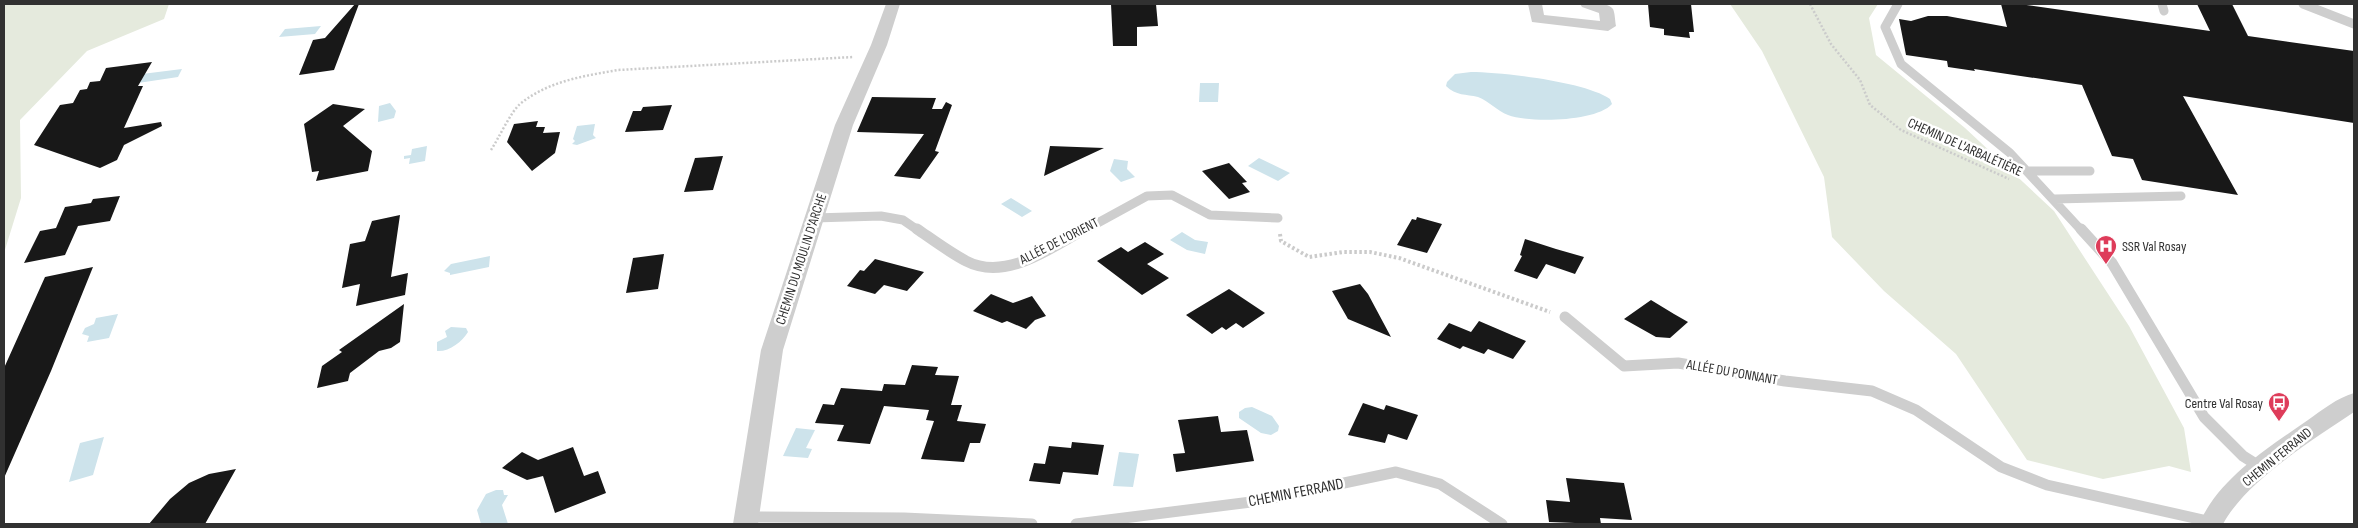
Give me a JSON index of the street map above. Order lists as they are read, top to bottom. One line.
{"streets":{"street":["CHEMIN DU MOULIN D'ARCHE","CHEMIN FERRAND"],"lane":["ALLÉE DE L'ORIENT","ALLÉE DU PONNANT"],"path":["CHEMIN DE L'ARBALÉTIÈRE"]},"crossings":[["ALLÉE DE L'ORIENT","CHEMIN DU MOULIN D'ARCHE"],["ALLÉE DU PONNANT","CHEMIN FERRAND"]],"places":{"hospital":["SSR Val Rosay"],"bus stop":["Centre Val Rosay"]}}
